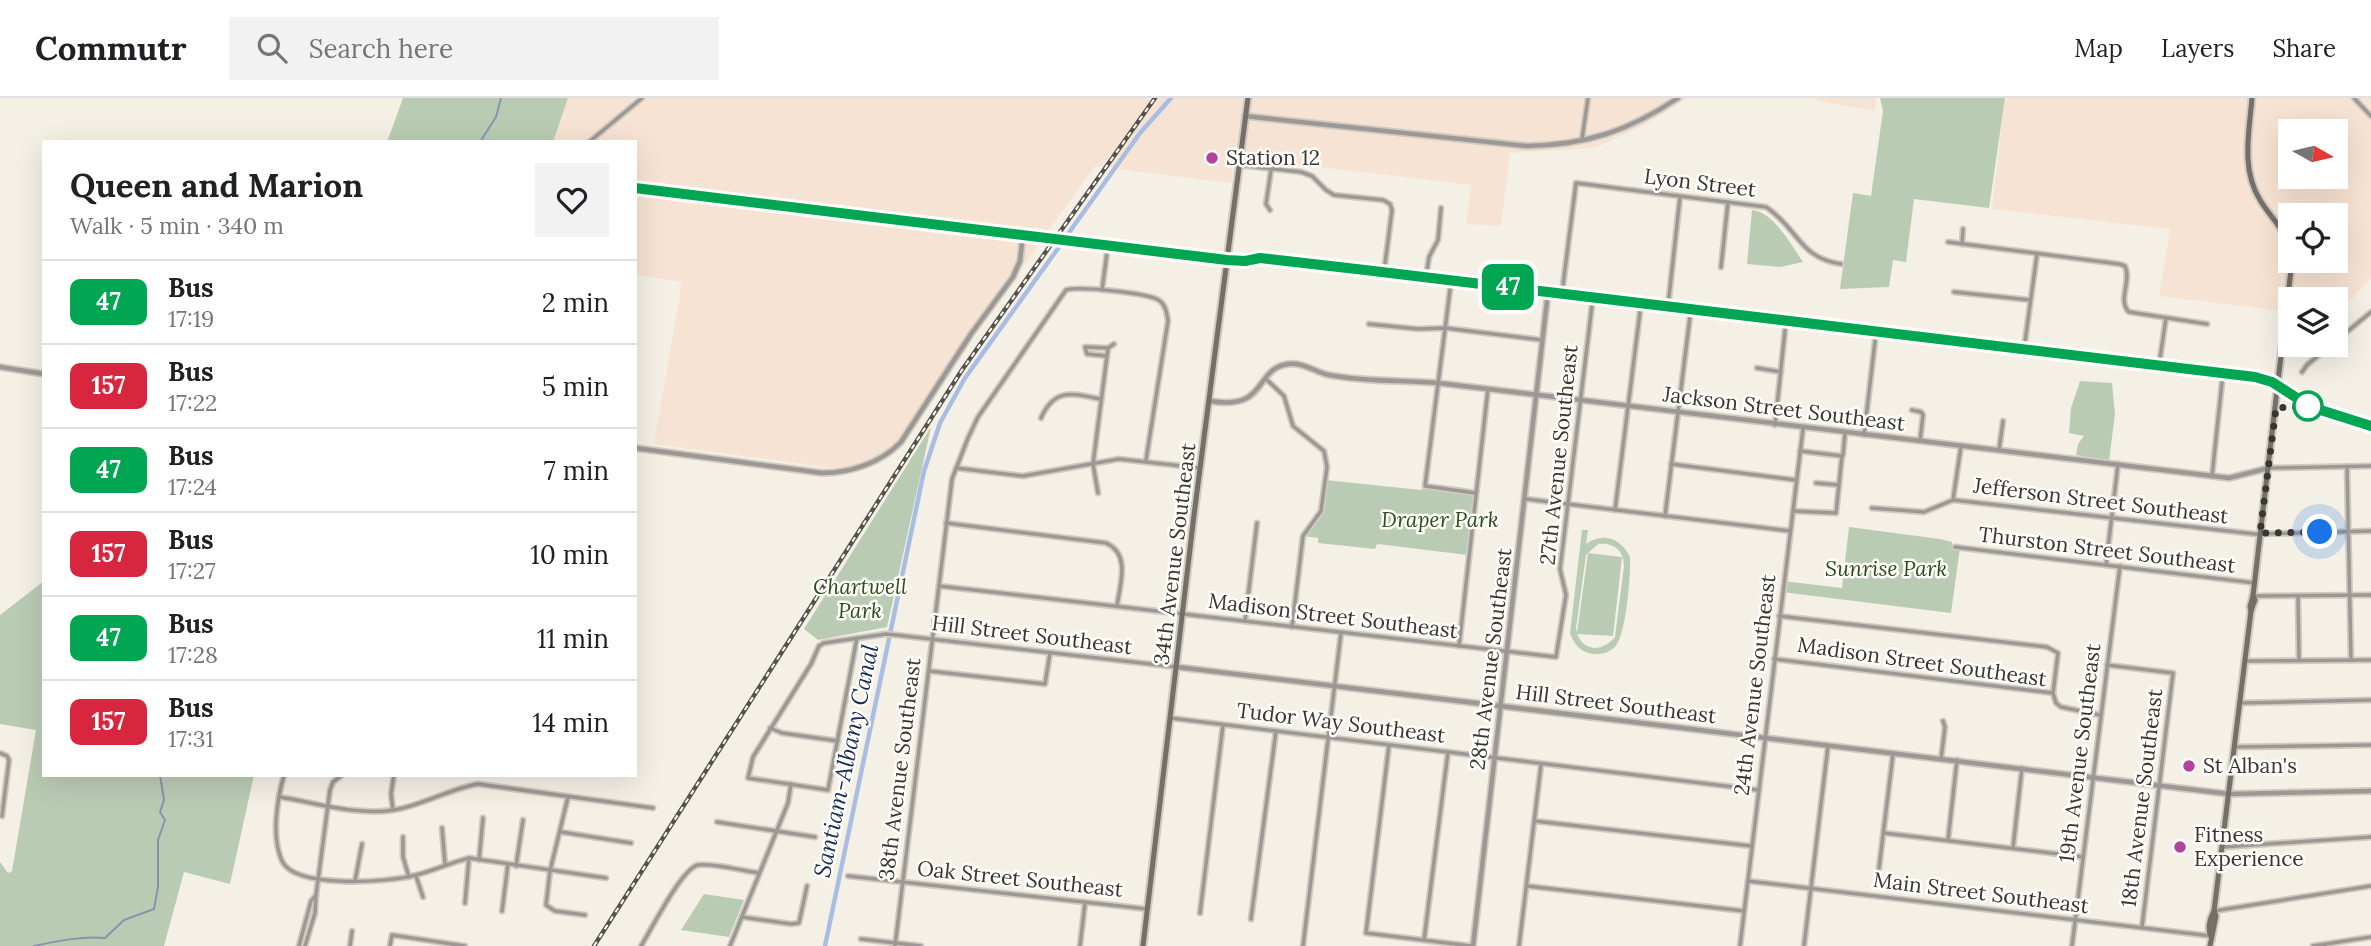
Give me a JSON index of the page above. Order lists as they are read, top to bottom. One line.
{"streets":{"main road":["34th Avenue Southeast"],"street":["Lyon Street","Jackson Street Southeast","27th Avenue Southeast","Jefferson Street Southeast","Thurston Street Southeast","Madison Street Southeast","Hill Street Southeast","28th Avenue Southeast","24th Avenue Southeast","Tudor Way Southeast","19th Avenue Southeast","38th Avenue Southeast","18th Avenue Southeast","Oak Street Southeast","Main Street Southeast"]},"crossings":[["Jackson Street Southeast","27th Avenue Southeast"],["Jackson Street Southeast","34th Avenue Southeast"],["Jackson Street Southeast","28th Avenue Southeast"],["Jackson Street Southeast","24th Avenue Southeast"],["27th Avenue Southeast","Madison Street Southeast"],["Thurston Street Southeast","19th Avenue Southeast"],["34th Avenue Southeast","Madison Street Southeast"],["34th Avenue Southeast","Hill Street Southeast"],["34th Avenue Southeast","Tudor Way Southeast"],["34th Avenue Southeast","Oak Street Southeast"],["Madison Street Southeast","28th Avenue Southeast"],["Madison Street Southeast","24th Avenue Southeast"],["Madison Street Southeast","19th Avenue Southeast"],["Madison Street Southeast","38th Avenue Southeast"],["Hill Street Southeast","28th Avenue Southeast"],["Hill Street Southeast","24th Avenue Southeast"],["Hill Street Southeast","19th Avenue Southeast"],["Hill Street Southeast","38th Avenue Southeast"],["Hill Street Southeast","18th Avenue Southeast"],["28th Avenue Southeast","Tudor Way Southeast"],["24th Avenue Southeast","Tudor Way Southeast"],["24th Avenue Southeast","Main Street Southeast"],["19th Avenue Southeast","18th Avenue Southeast"],["19th Avenue Southeast","Main Street Southeast"],["38th Avenue Southeast","Oak Street Southeast"],["18th Avenue Southeast","Main Street Southeast"]],"water":["Santiam-Albany Canal"],"parks":["Draper Park","Sunrise Park","Chartwell Park"],"places":["Station 12","St Alban's","Fitness Experience"],"lines":["bus line 47"],"north":"right","page":{"header":"Commutr","search":"Search here","nav":["Map","Layers","Share"],"on_map":"47","heading":["Queen and Marion","Walk · 5 min · 340 m"],"list":[{"mark":"47","name":"Bus","note":"17:19","value":"2 min"},{"mark":"157","name":"Bus","note":"17:22","value":"5 min"},{"mark":"47","name":"Bus","note":"17:24","value":"7 min"},{"mark":"157","name":"Bus","note":"17:27","value":"10 min"},{"mark":"47","name":"Bus","note":"17:28","value":"11 min"},{"mark":"157","name":"Bus","note":"17:31","value":"14 min"}]}}
